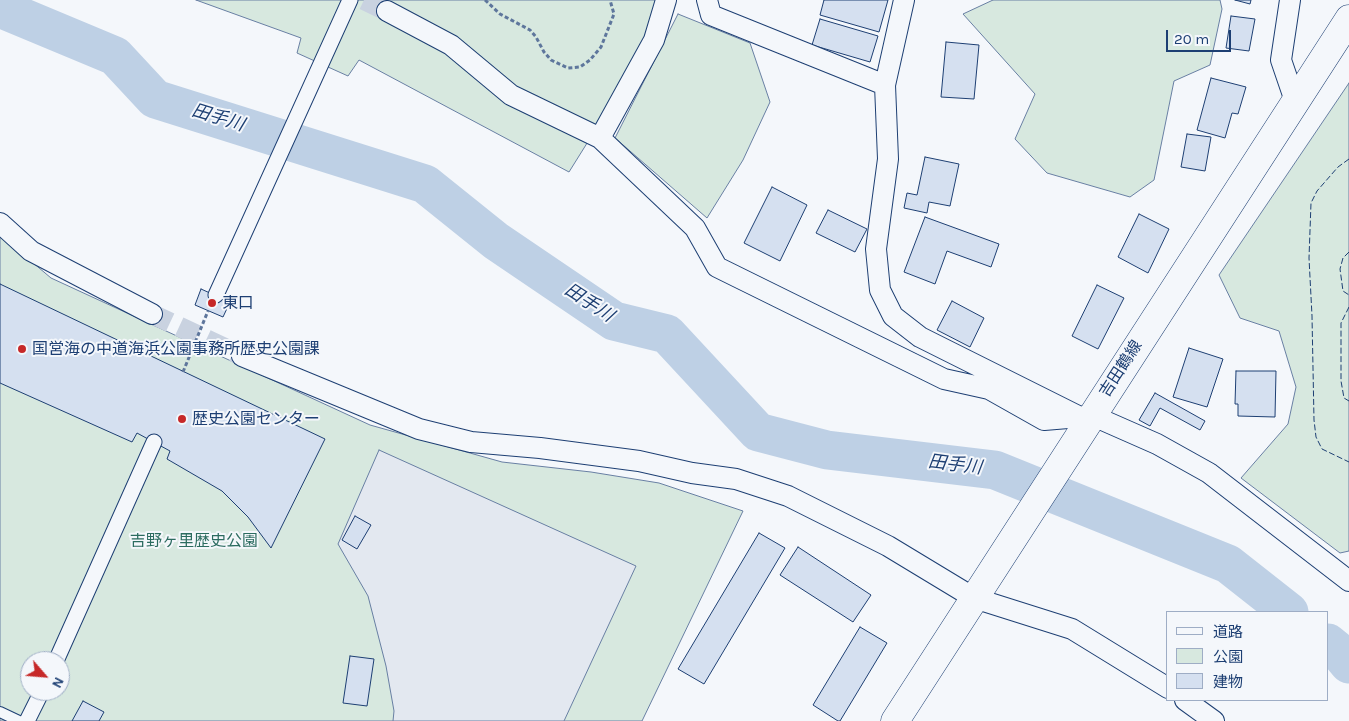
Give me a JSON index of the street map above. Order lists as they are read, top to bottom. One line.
{"streets":{"main road":["吉田鶴線"]},"water":["田手川"],"parks":["吉野ヶ里歴史公園"],"places":["東口","国営海の中道海浜公園事務所歴史公園課","歴史公園センター"],"legend":["道路","公園","建物"],"scale_bar":"20 m","north":"bottom right"}
